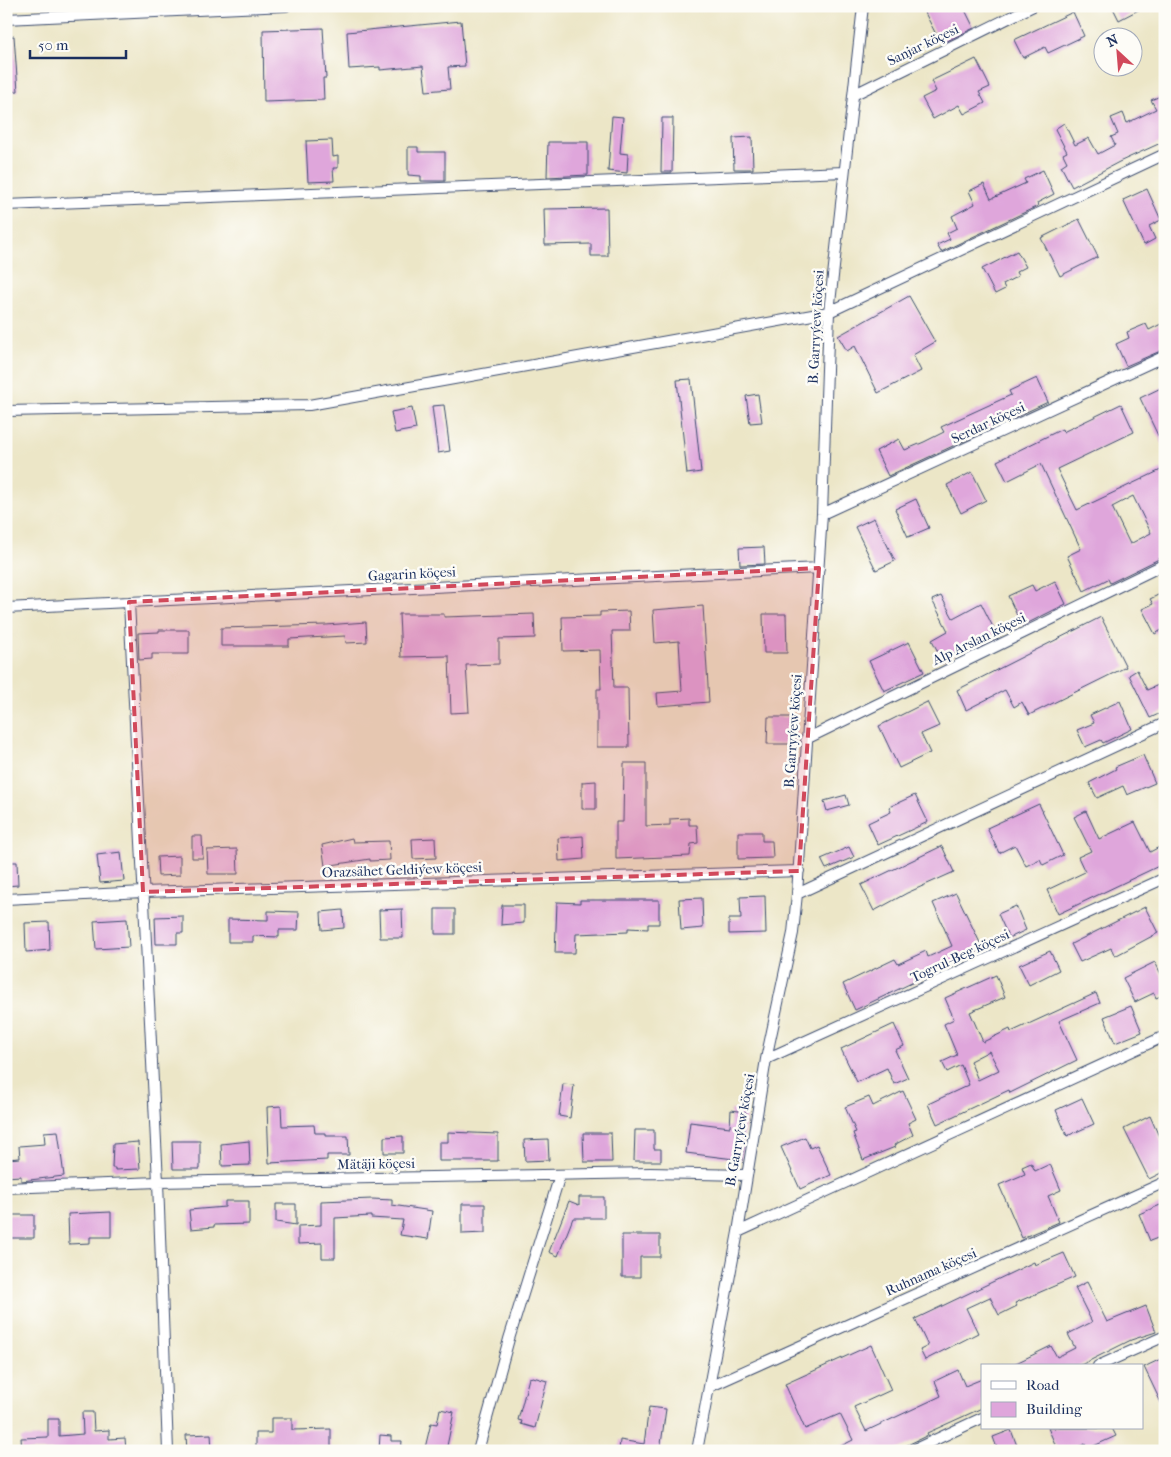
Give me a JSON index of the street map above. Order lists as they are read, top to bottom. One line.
{"streets":{"street":["Sanjar köçesi","B. Garryýew köçesi","Serdar köçesi","Gagarin köçesi","Alp Arslan köçesi","Orazsähet Geldiýew köçesi","Togrul-Beg köçesi","Mätäji köçesi","Ruhnama köçesi"]},"crossings":[["Sanjar köçesi","B. Garryýew köçesi"],["B. Garryýew köçesi","Serdar köçesi"],["B. Garryýew köçesi","Gagarin köçesi"],["B. Garryýew köçesi","Alp Arslan köçesi"],["B. Garryýew köçesi","Orazsähet Geldiýew köçesi"],["B. Garryýew köçesi","Togrul-Beg köçesi"],["B. Garryýew köçesi","Mätäji köçesi"],["B. Garryýew köçesi","Ruhnama köçesi"]],"legend":["Road","Building"],"scale_bar":"50 m","north":"top left"}
